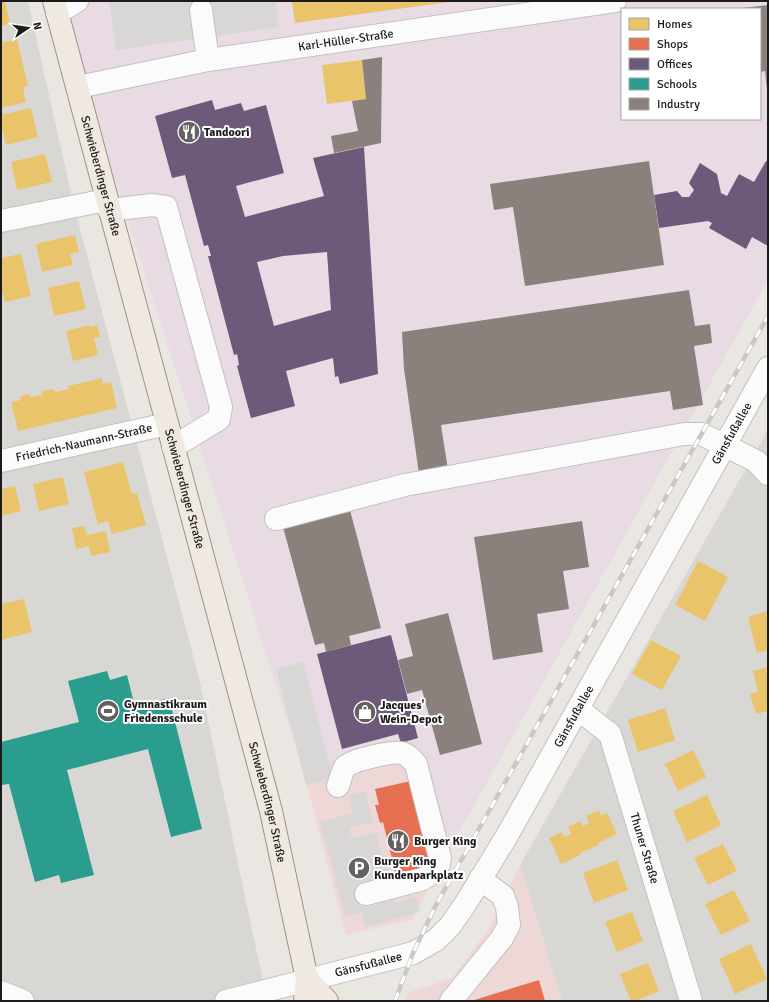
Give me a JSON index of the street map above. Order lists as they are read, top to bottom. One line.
{"streets":{"main road":["Schwieberdinger Straße"],"street":["Karl-Hüller-Straße","Gänsfußallee","Friedrich-Naumann-Straße","Thuner Straße"]},"crossings":[["Karl-Hüller-Straße","Schwieberdinger Straße"],["Schwieberdinger Straße","Gänsfußallee"],["Schwieberdinger Straße","Friedrich-Naumann-Straße"],["Gänsfußallee","Thuner Straße"]],"places":{"restaurant":["Tandoori","Burger King"],"sports":["Gymnastikraum Friedensschule"],"shop":["Jacques' Wein-Depot"],"parking":["Burger King Kundenparkplatz"]},"legend":["Homes","Shops","Offices","Schools","Industry"],"north":"right"}
